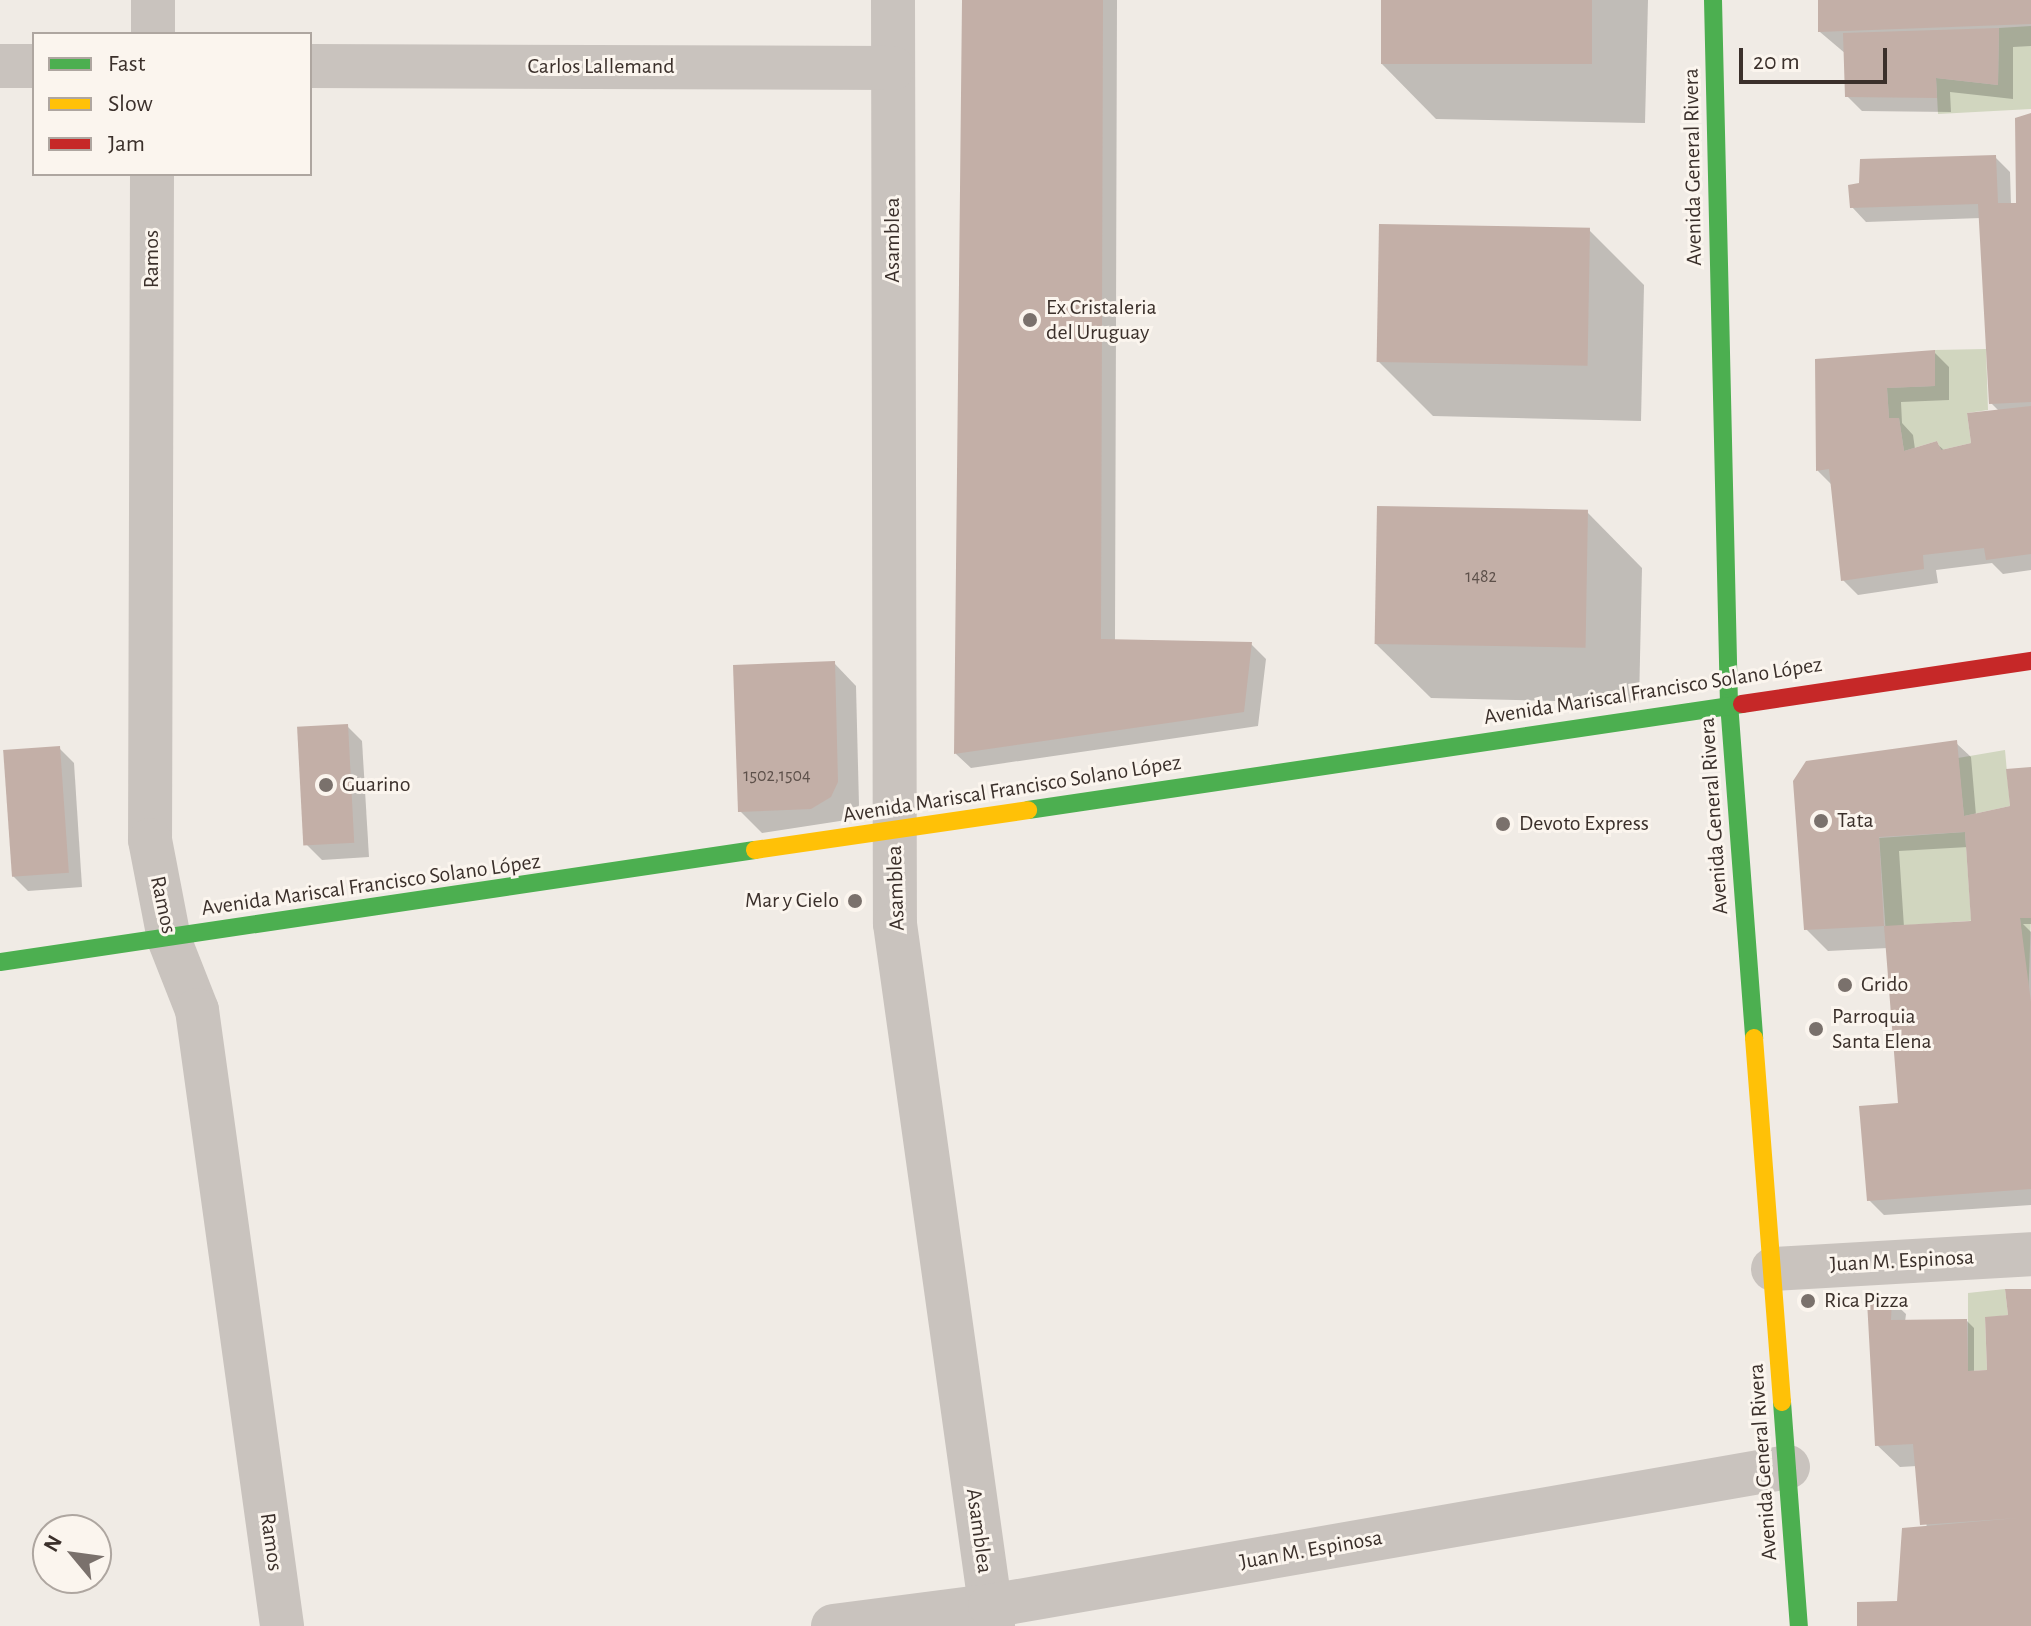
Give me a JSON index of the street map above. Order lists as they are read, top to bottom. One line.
{"streets":{"street":["Carlos Lallemand","Avenida General Rivera","Asamblea","Ramos","Avenida Mariscal Francisco Solano López","Juan M. Espinosa"]},"crossings":[["Carlos Lallemand","Asamblea"],["Avenida General Rivera","Avenida Mariscal Francisco Solano López"],["Avenida General Rivera","Juan M. Espinosa"],["Asamblea","Avenida Mariscal Francisco Solano López"],["Asamblea","Juan M. Espinosa"],["Ramos","Avenida Mariscal Francisco Solano López"]],"places":["Ex Cristaleria del Uruguay","Guarino","Tata","Devoto Express","Mar y Cielo","Grido","Parroquia Santa Elena","Rica Pizza"],"house_numbers":["1482","1502,1504"],"legend":["Fast","Slow","Jam"],"scale_bar":"20 m","north":"top left"}
